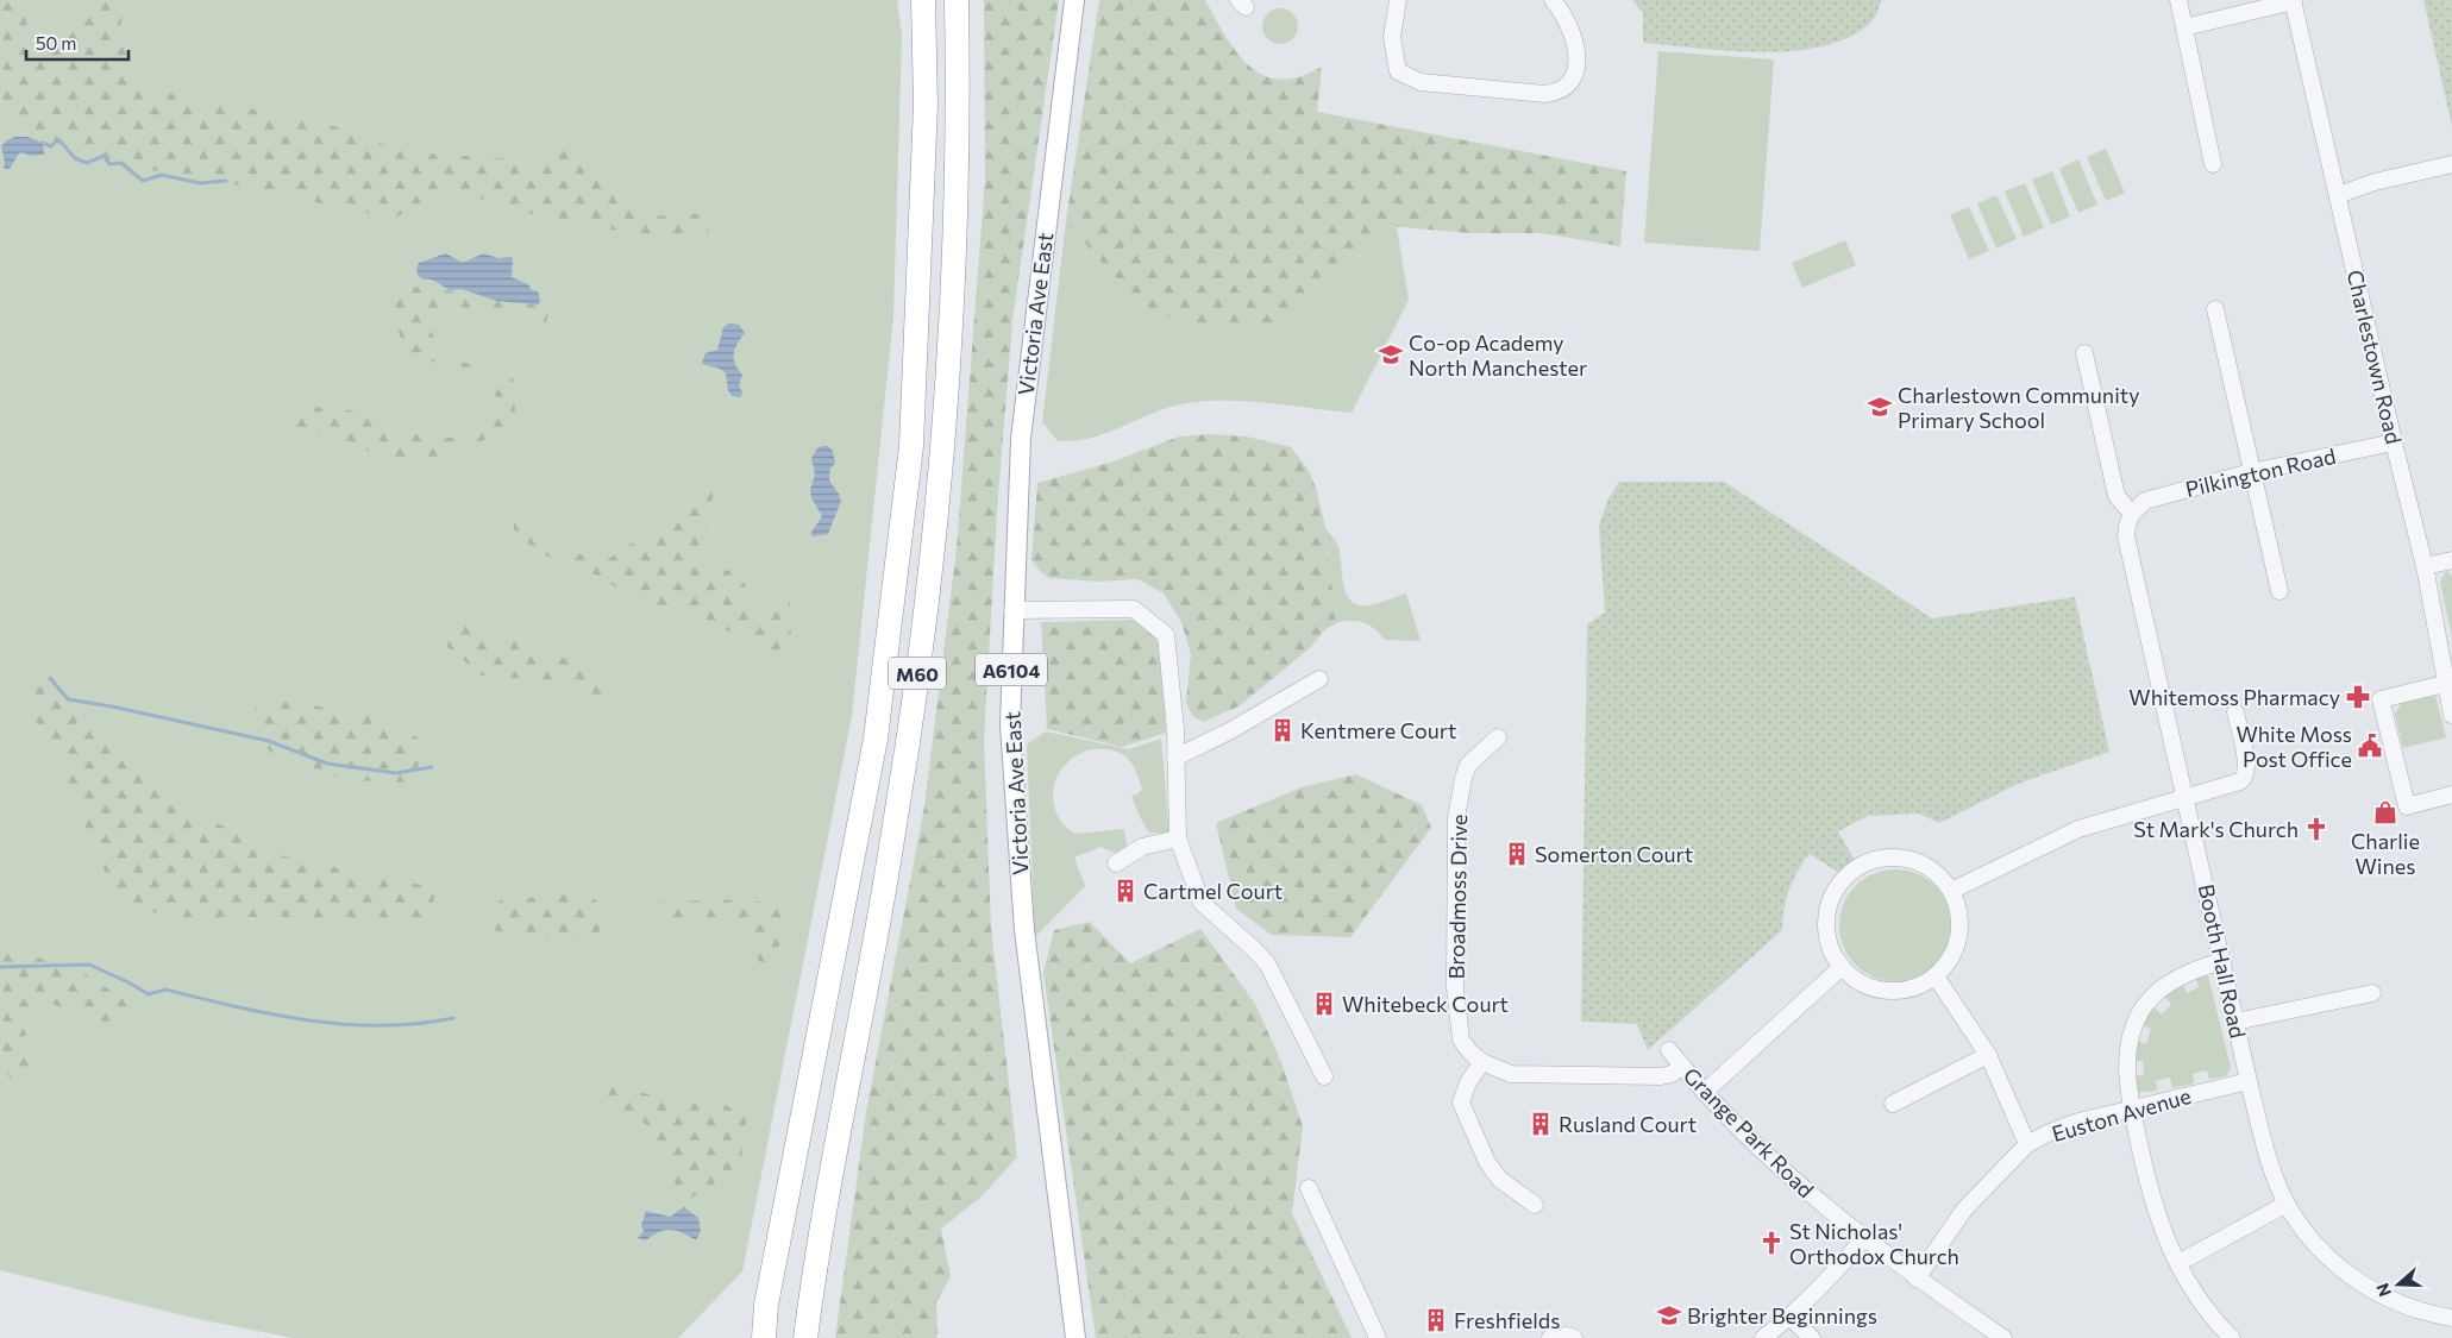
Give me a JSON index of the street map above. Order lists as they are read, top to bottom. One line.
{"streets":{"highway":["M60"],"main road":["Victoria Ave East","A6104"],"street":["Charlestown Road","Pilkington Road","Broadmoss Drive","Booth Hall Road","Euston Avenue","Grange Park Road"]},"crossings":[["Charlestown Road","Pilkington Road"],["Pilkington Road","Booth Hall Road"],["Broadmoss Drive","Grange Park Road"],["Booth Hall Road","Euston Avenue"],["Euston Avenue","Grange Park Road"]],"places":{"school or university":["Co-op Academy North Manchester","Charlestown Community Primary School","Brighter Beginnings"],"pharmacy":["Whitemoss Pharmacy"],"building":["Kentmere Court","Somerton Court","Cartmel Court","Whitebeck Court","Rusland Court","Freshfields"],"public building":["White Moss Post Office"],"shop":["Charlie Wines"],"church":["St Mark's Church","St Nicholas' Orthodox Church"]},"scale_bar":"50 m","north":"left"}
